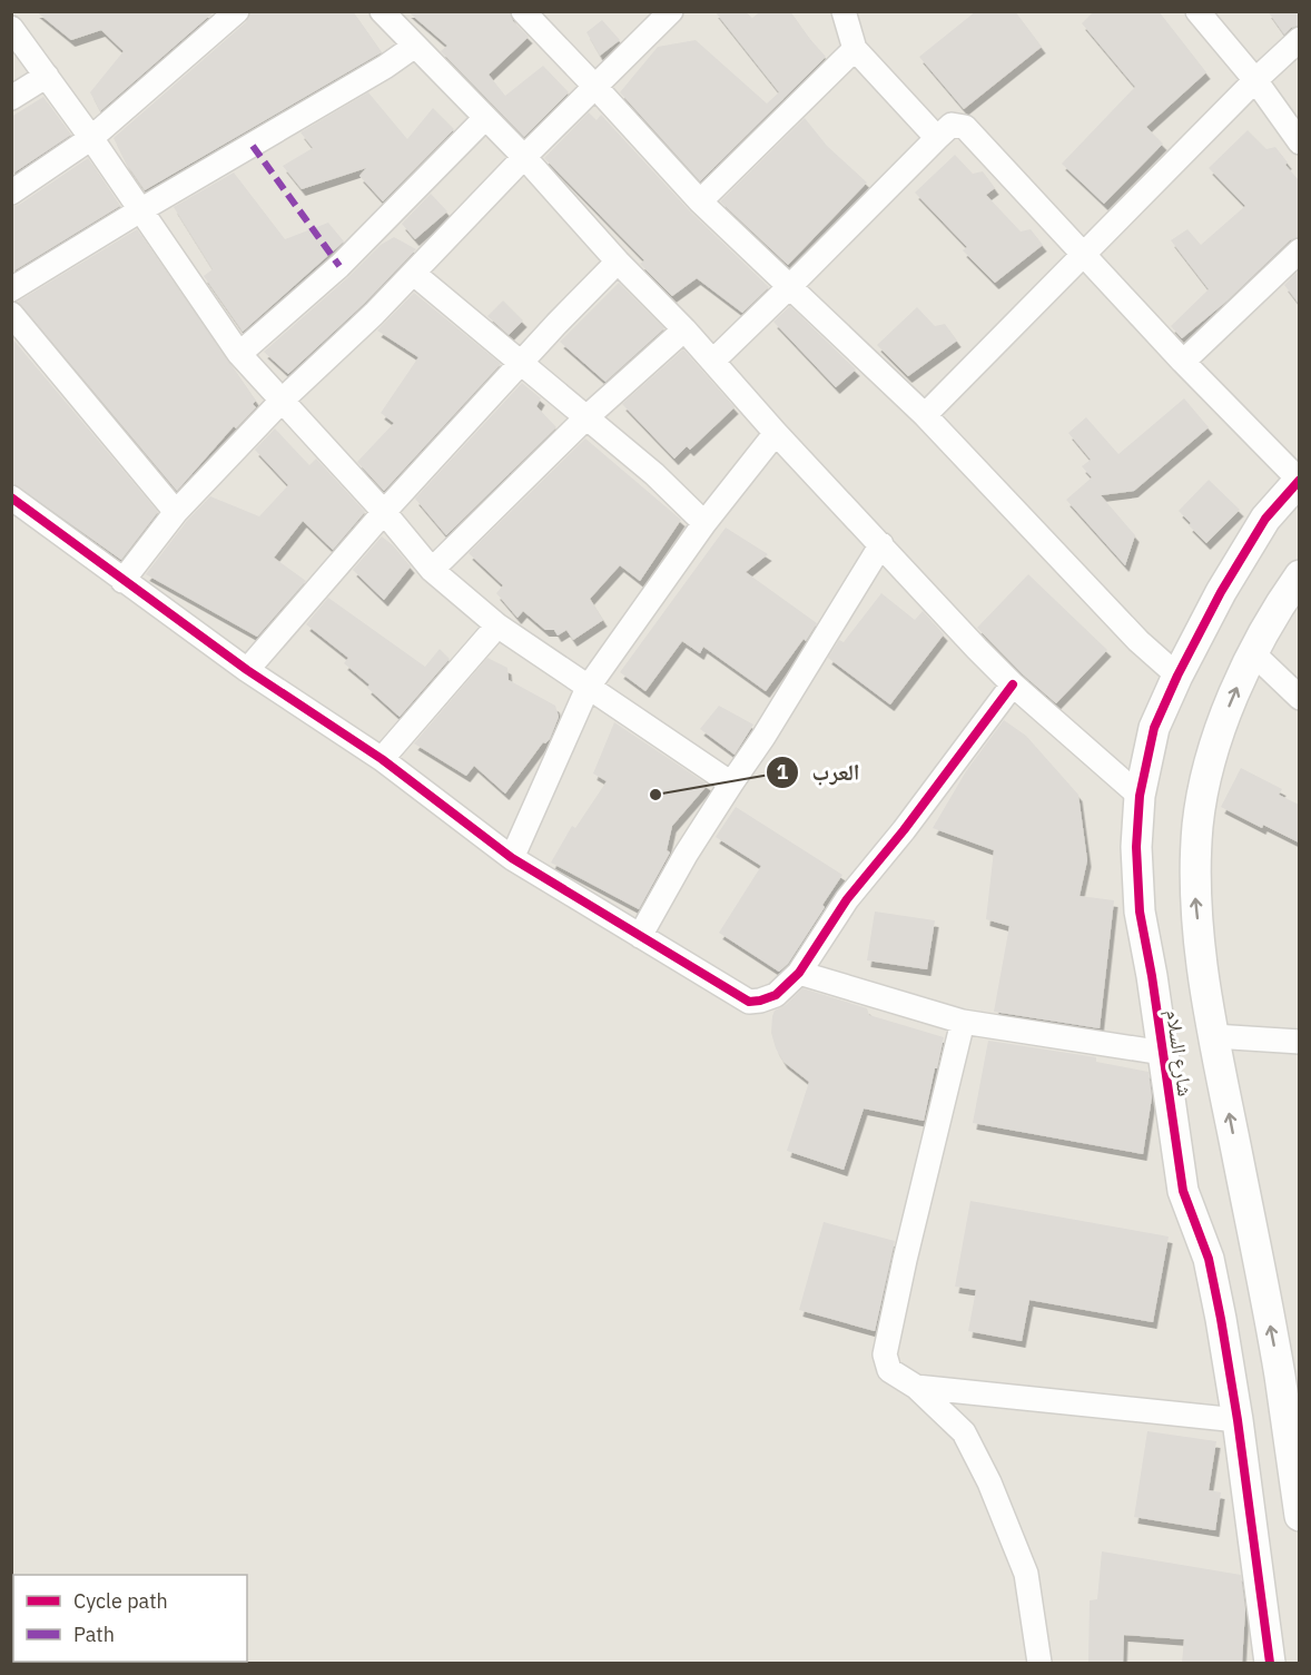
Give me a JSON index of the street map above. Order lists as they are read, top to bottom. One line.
{"streets":{"street":["شارع السلام"]},"places":["العرب"],"legend":["Cycle path","Path"]}
